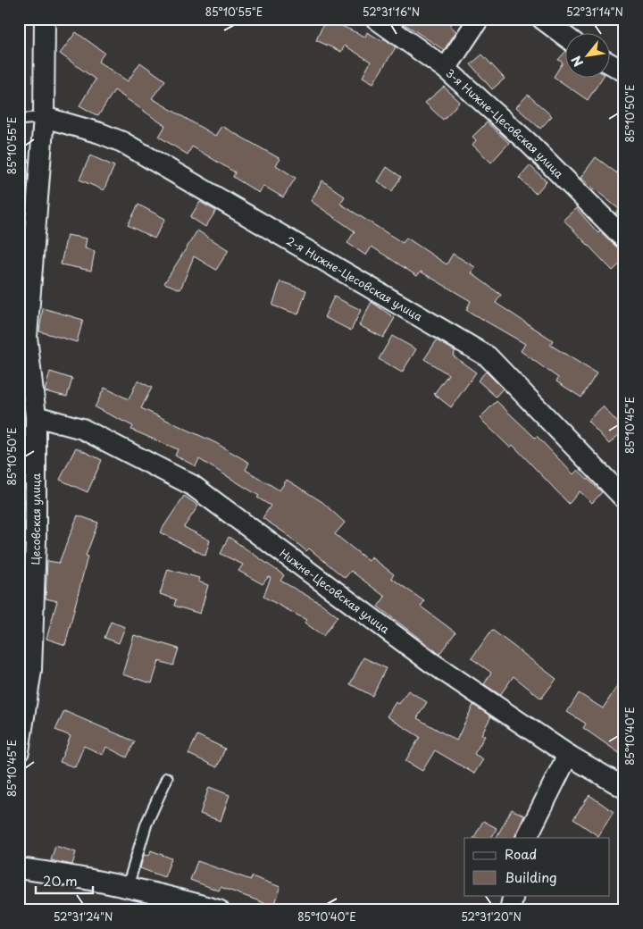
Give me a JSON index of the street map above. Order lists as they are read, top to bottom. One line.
{"streets":{"street":["3-я Нижне-Цесовская улица","2-я Нижне-Цесовская улица","Цесовская улица","Нижне-Цесовская улица"]},"crossings":[["2-я Нижне-Цесовская улица","Цесовская улица"],["Цесовская улица","Нижне-Цесовская улица"]],"legend":["Road","Building"],"scale_bar":"20 m","north":"bottom left","coordinates":["85°10'55\"E","52°31'16\"N","52°31'14\"N","85°10'50\"E","85°10'45\"E","85°10'40\"E","52°31'24\"N","52°31'20\"N"]}
